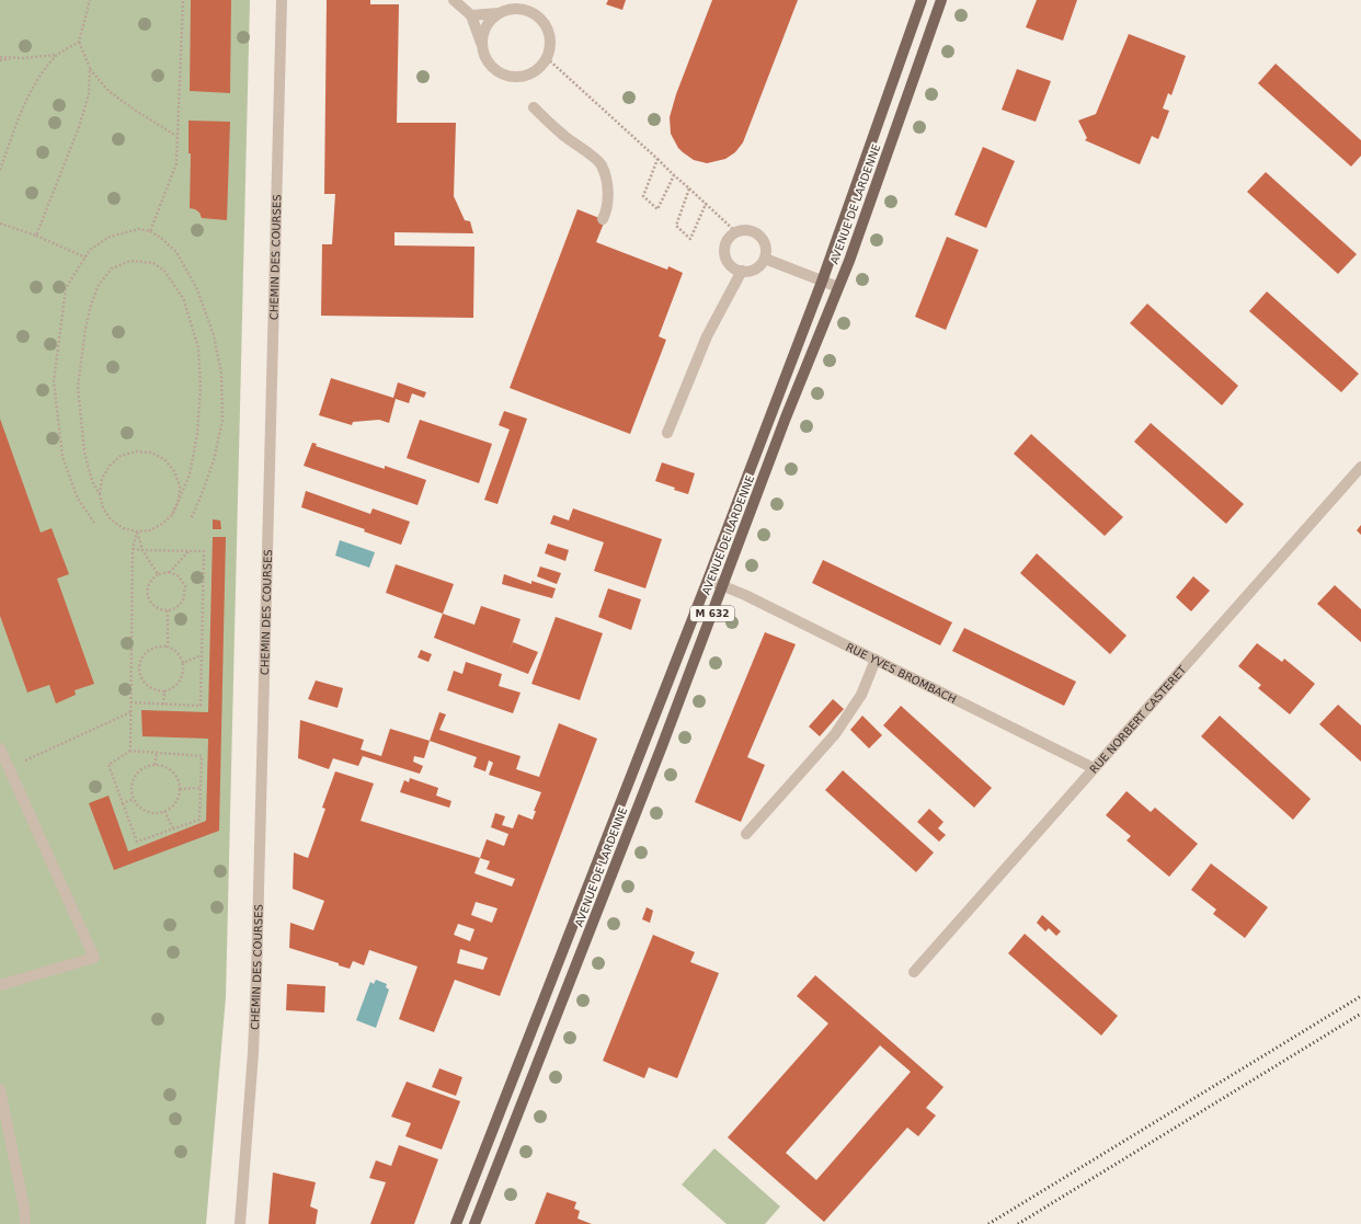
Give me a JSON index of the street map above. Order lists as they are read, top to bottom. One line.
{"streets":{"main road":["AVENUE DE LARDENNE","M 632"],"street":["CHEMIN DES COURSES","RUE YVES BROMBACH","RUE NORBERT CASTERET"]},"crossings":[["AVENUE DE LARDENNE","RUE YVES BROMBACH"],["RUE YVES BROMBACH","RUE NORBERT CASTERET"]]}
